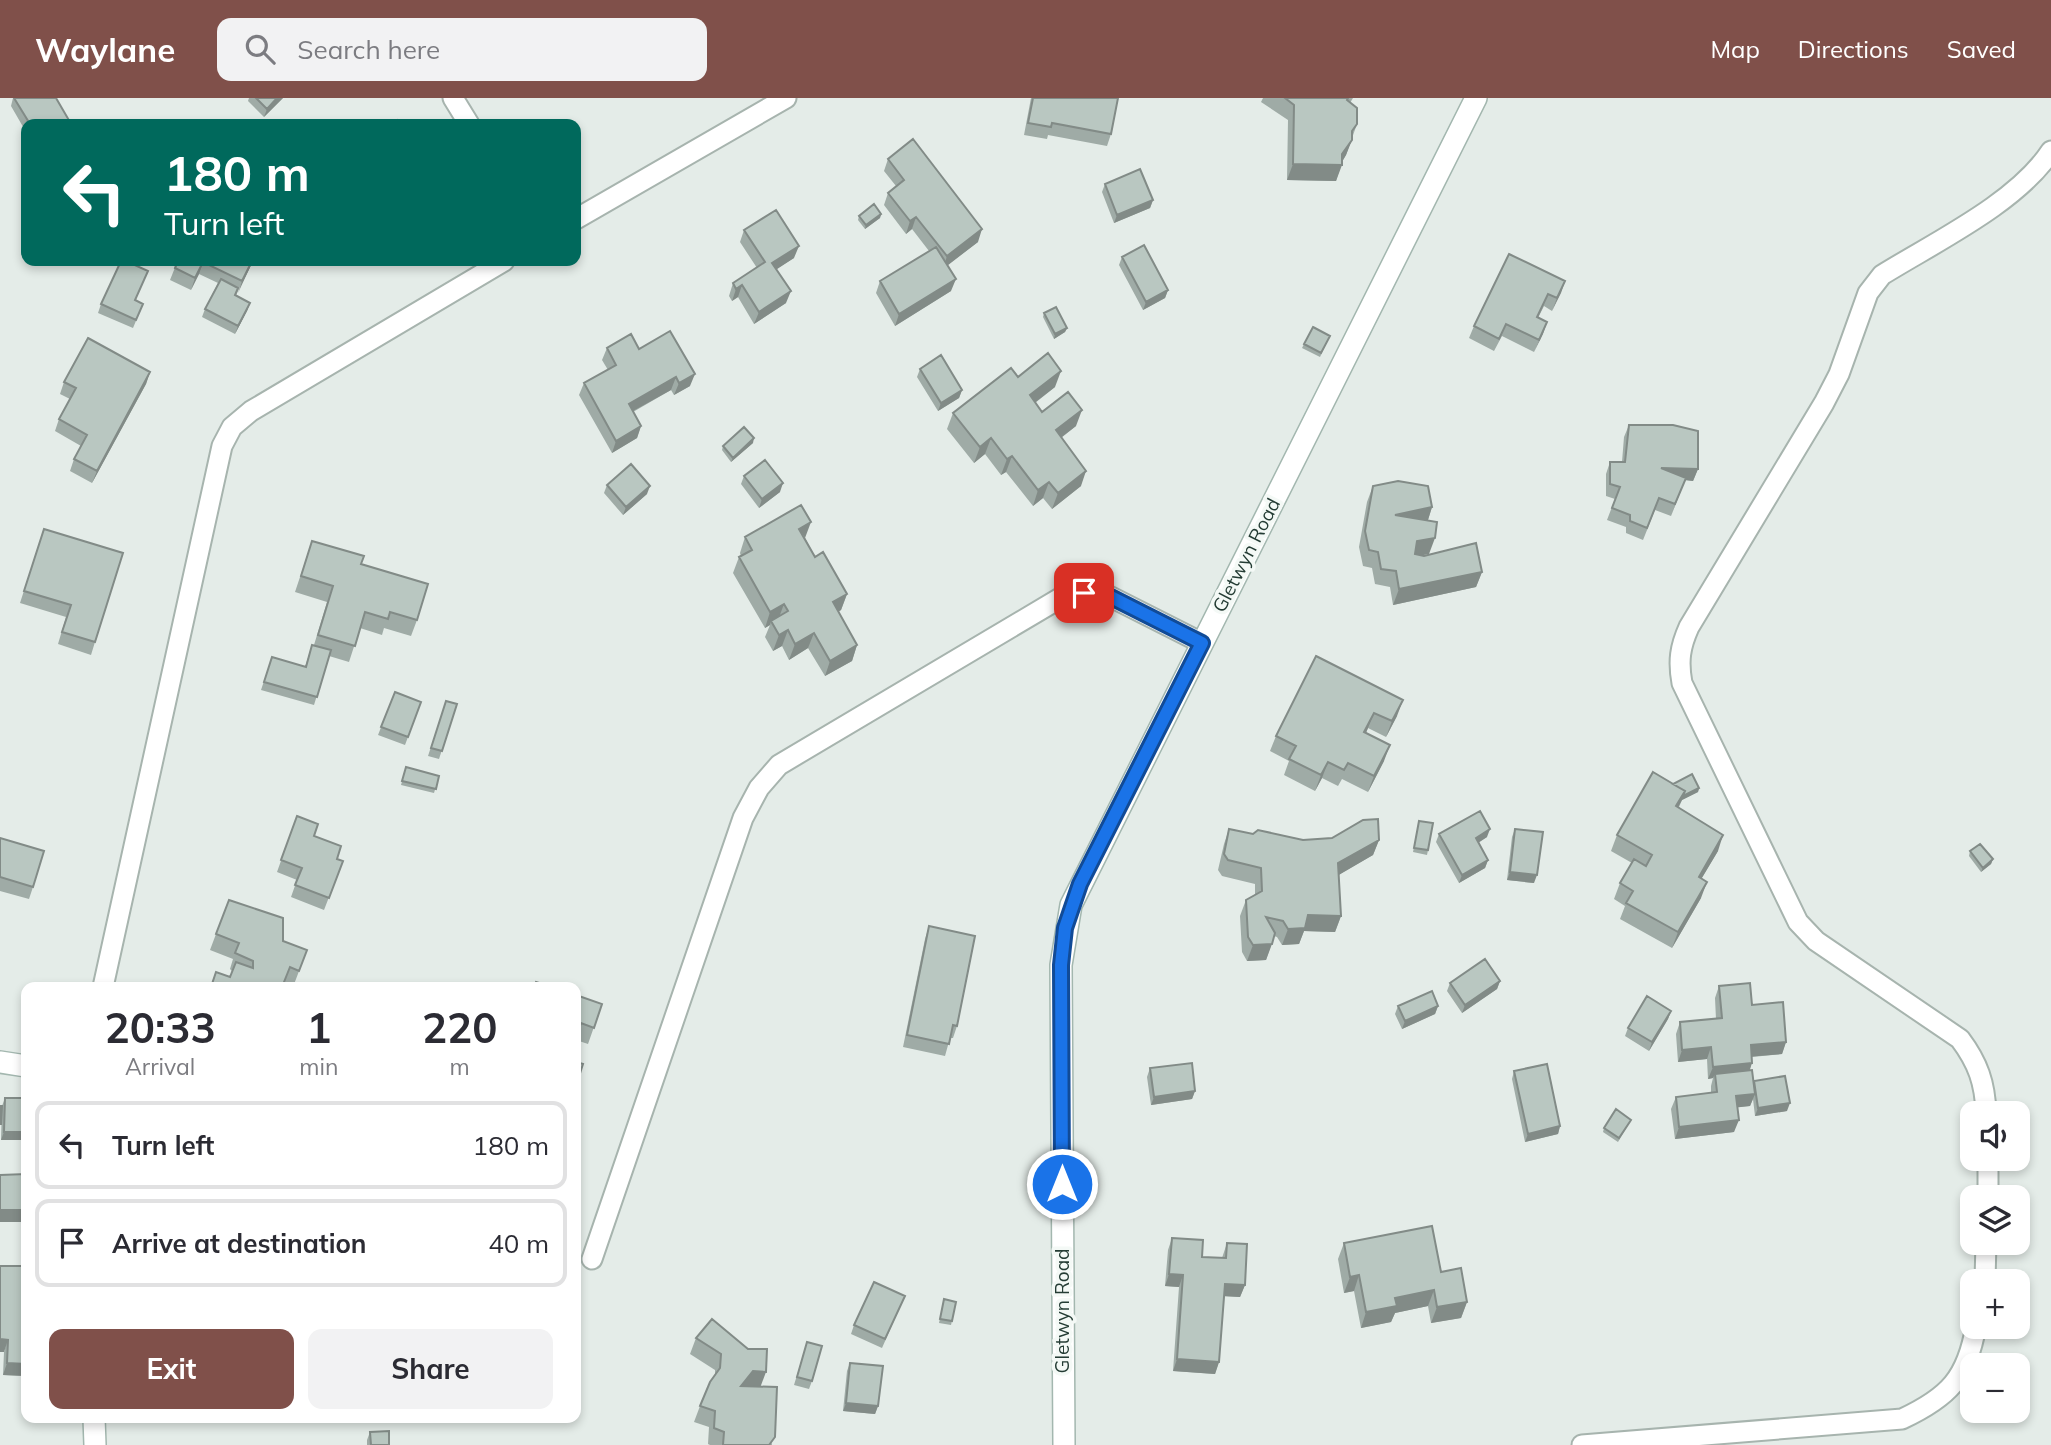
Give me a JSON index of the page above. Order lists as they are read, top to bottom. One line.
{"streets":{"street":["Gletwyn Road"]},"page":{"header":"Waylane","search":"Search here","nav":["Map","Directions","Saved"],"turn":["180 m","Turn left"],"eta":["20:33","Arrival","1","min","220","m"],"map_buttons":["+","−"],"list":[{"name":"Turn left","value":"180 m"},{"name":"Arrive at destination","value":"40 m"}],"buttons":["Exit","Share"]}}
